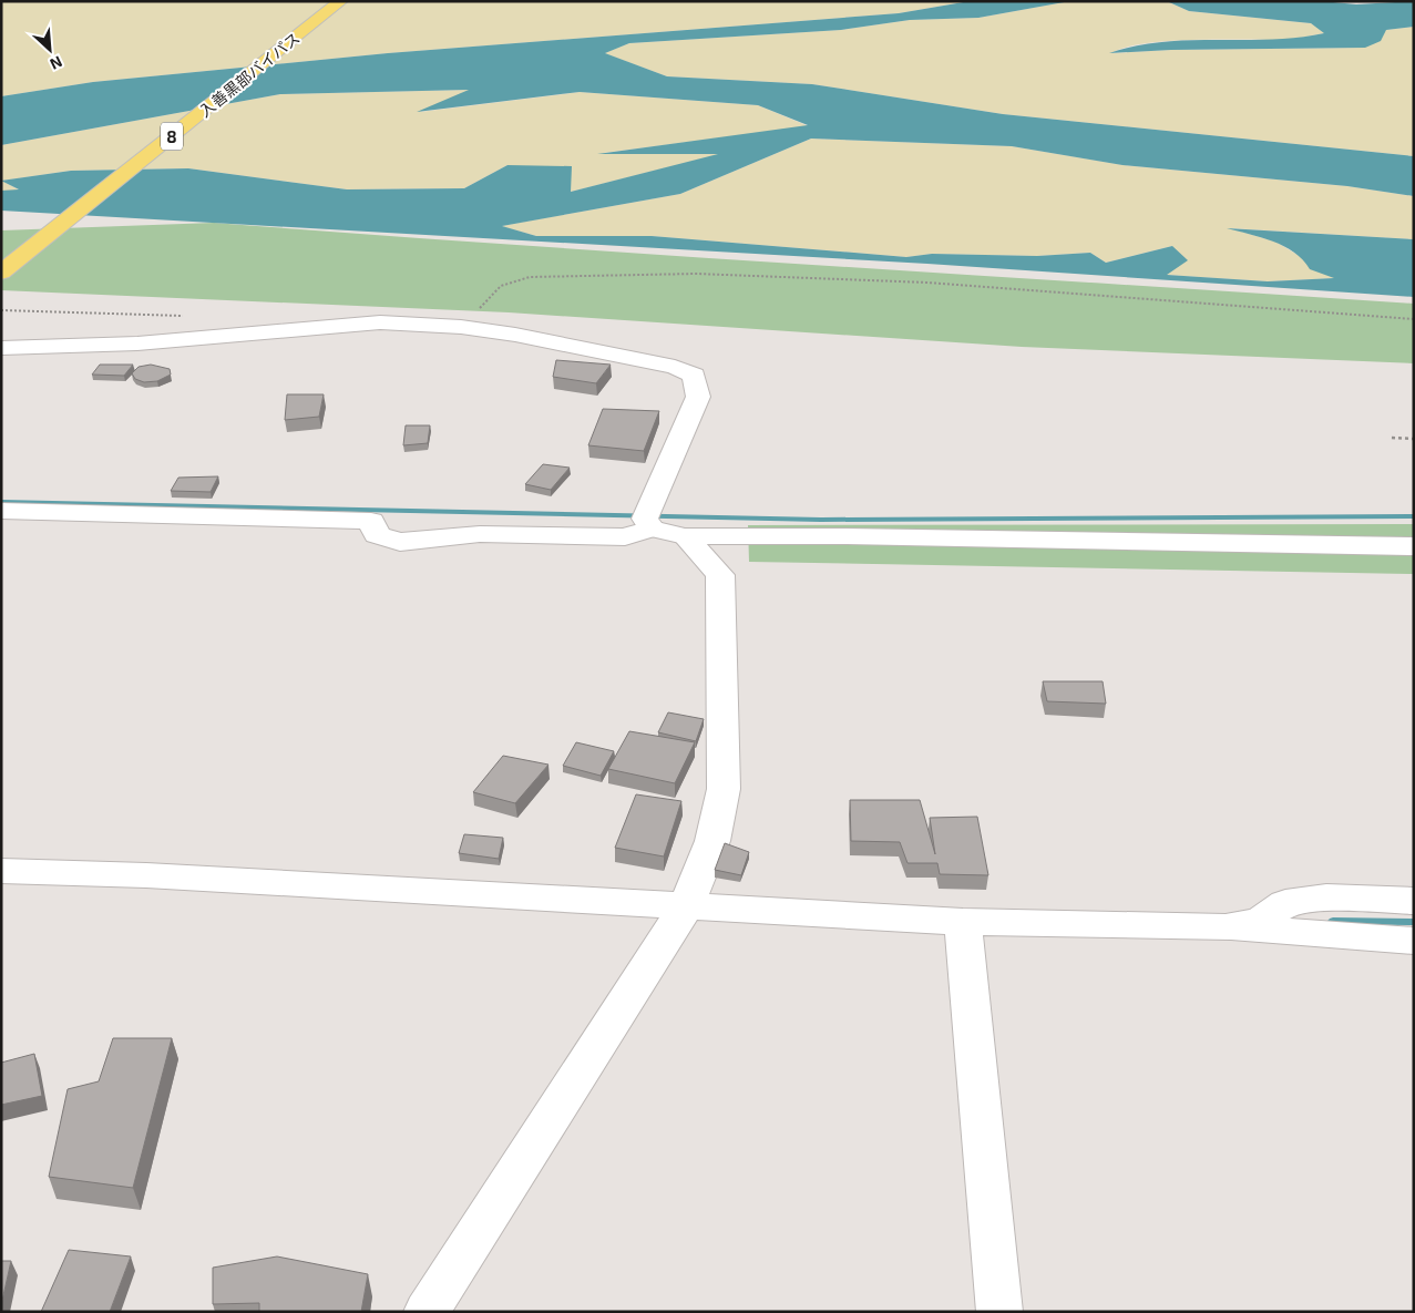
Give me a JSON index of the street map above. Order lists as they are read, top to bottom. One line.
{"streets":{"highway":["入善黒部バイパス","8"]},"north":"bottom right"}
